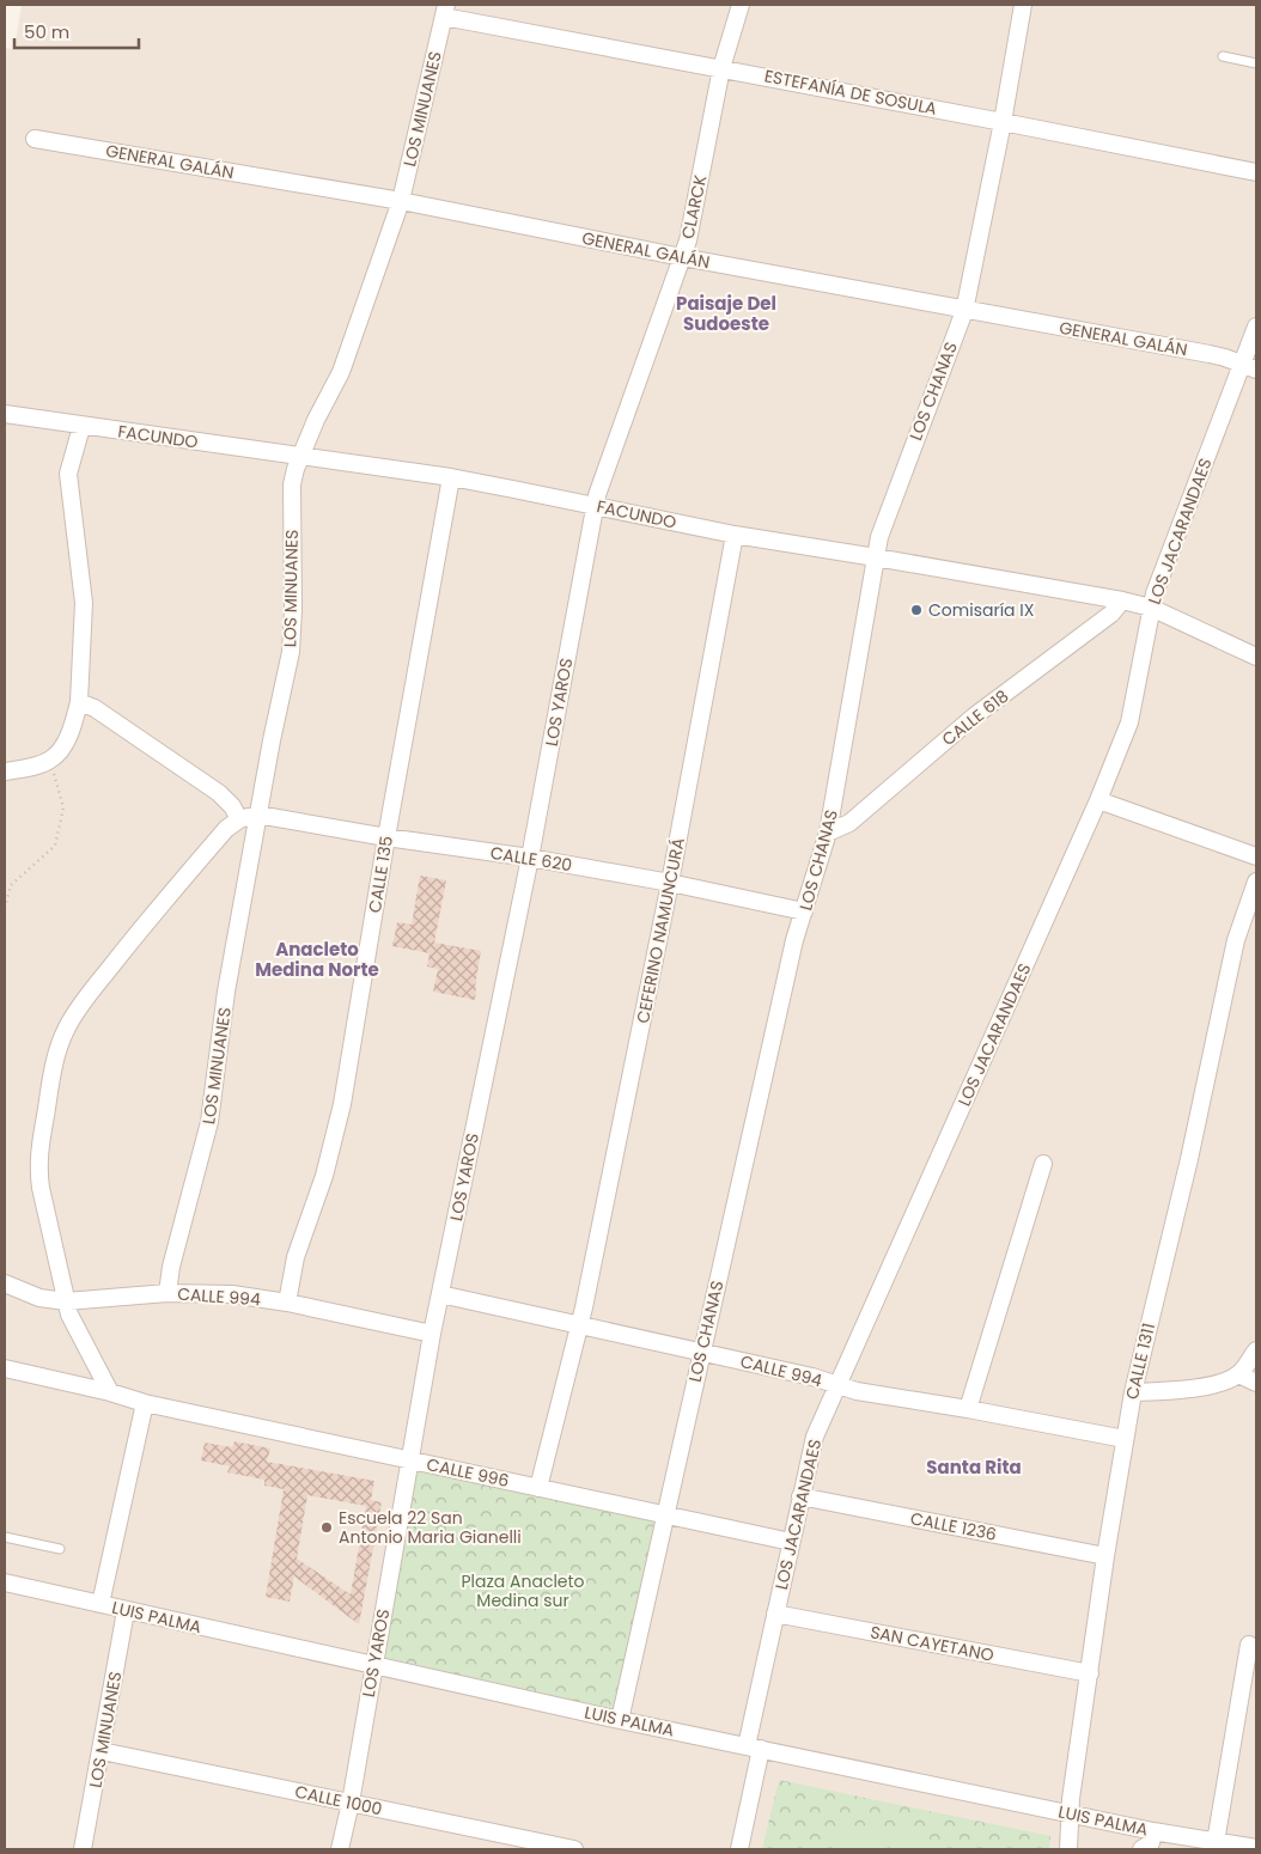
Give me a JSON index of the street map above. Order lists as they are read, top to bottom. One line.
{"streets":{"street":["ESTEFANÍA DE SOSULA","LOS MINUANES","GENERAL GALÁN","CLARCK","LOS CHANAS","FACUNDO","LOS JACARANDAES","LOS YAROS","CALLE 618","CALLE 620","CALLE 135","CEFERINO NAMUNCURÁ","CALLE 994","CALLE 1311","CALLE 996","CALLE 1236","LUIS PALMA","SAN CAYETANO","CALLE 1000"]},"crossings":[["ESTEFANÍA DE SOSULA","LOS MINUANES"],["ESTEFANÍA DE SOSULA","CLARCK"],["ESTEFANÍA DE SOSULA","LOS CHANAS"],["LOS MINUANES","GENERAL GALÁN"],["LOS MINUANES","FACUNDO"],["LOS MINUANES","CALLE 620"],["LOS MINUANES","CALLE 994"],["LOS MINUANES","LUIS PALMA"],["LOS MINUANES","CALLE 1000"],["GENERAL GALÁN","CLARCK"],["GENERAL GALÁN","LOS CHANAS"],["GENERAL GALÁN","LOS JACARANDAES"],["CLARCK","FACUNDO"],["CLARCK","LOS YAROS"],["LOS CHANAS","FACUNDO"],["LOS CHANAS","CALLE 618"],["LOS CHANAS","CALLE 620"],["LOS CHANAS","CALLE 994"],["LOS CHANAS","CALLE 996"],["LOS CHANAS","LUIS PALMA"],["FACUNDO","LOS JACARANDAES"],["FACUNDO","LOS YAROS"],["FACUNDO","CALLE 618"],["FACUNDO","CALLE 135"],["FACUNDO","CEFERINO NAMUNCURÁ"],["LOS JACARANDAES","CALLE 994"],["LOS JACARANDAES","CALLE 996"],["LOS JACARANDAES","CALLE 1236"],["LOS JACARANDAES","LUIS PALMA"],["LOS JACARANDAES","SAN CAYETANO"],["LOS YAROS","CALLE 620"],["LOS YAROS","CALLE 994"],["LOS YAROS","CALLE 996"],["LOS YAROS","LUIS PALMA"],["LOS YAROS","CALLE 1000"],["CALLE 620","CALLE 135"],["CALLE 620","CEFERINO NAMUNCURÁ"],["CALLE 135","CALLE 994"],["CEFERINO NAMUNCURÁ","CALLE 994"],["CEFERINO NAMUNCURÁ","CALLE 996"],["CALLE 994","CALLE 1311"],["CALLE 1311","CALLE 1236"],["CALLE 1311","LUIS PALMA"],["CALLE 1311","SAN CAYETANO"]],"districts":["Paisaje Del Sudoeste","Anacleto Medina Norte","Santa Rita"],"parks":["Plaza Anacleto Medina sur"],"places":["Comisaría IX","Escuela 22 San Antonio Maria Gianelli"],"scale_bar":"50 m"}
